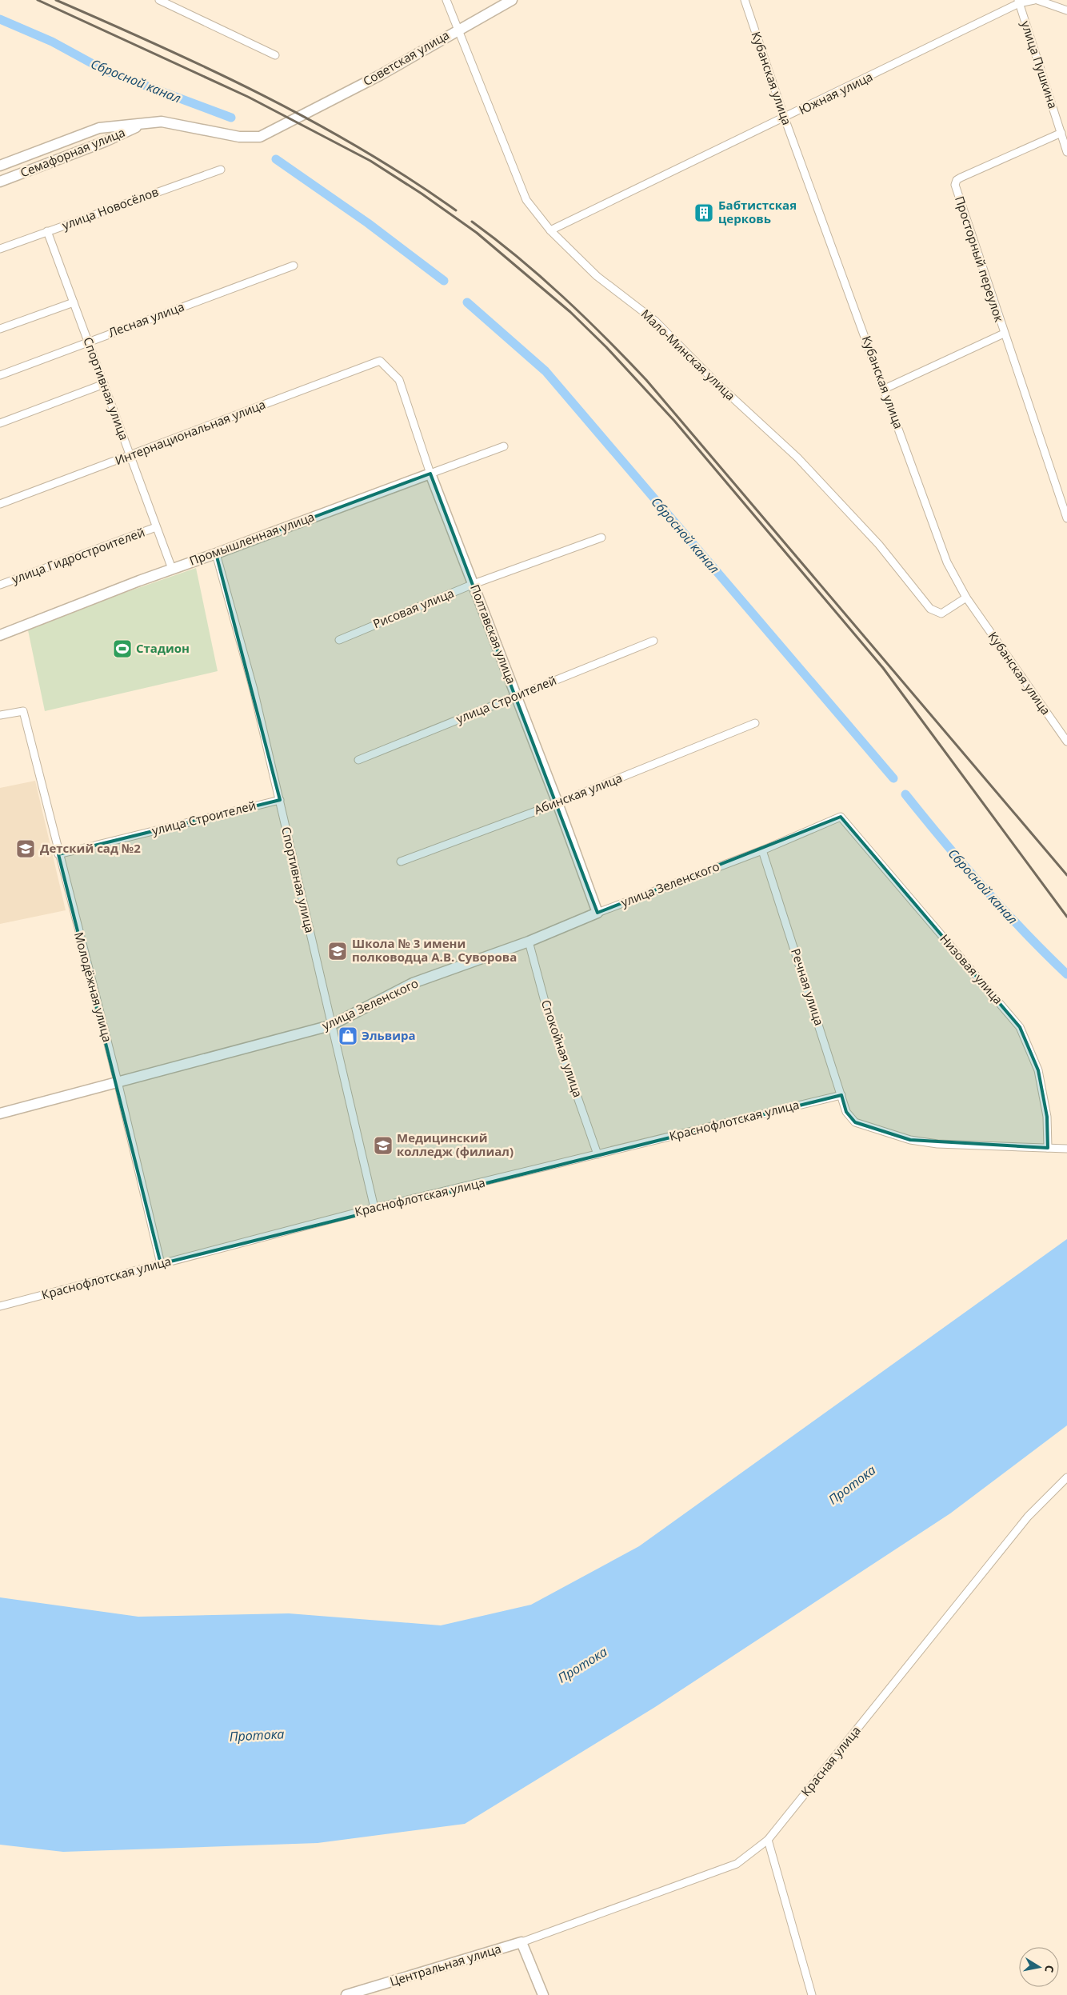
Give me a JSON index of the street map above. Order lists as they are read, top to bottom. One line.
{"streets":{"street":["Советская улица","улица Пушкина","Кубанская улица","Южная улица","Семафорная улица","улица Новосёлов","Просторный переулок","Лесная улица","Мало-Минская улица","Спортивная улица","Интернациональная улица","Промышленная улица","улица Гидростроителей","Рисовая улица","Полтавская улица","улица Строителей","Абинская улица","улица Зеленского","Низовая улица","Молодёжная улица","Речная улица","Спокойная улица","Краснофлотская улица","Красная улица","Центральная улица"]},"crossings":[["Советская улица","Семафорная улица"],["Советская улица","Мало-Минская улица"],["улица Пушкина","Южная улица"],["улица Пушкина","Просторный переулок"],["Кубанская улица","Южная улица"],["Кубанская улица","Просторный переулок"],["Кубанская улица","Мало-Минская улица"],["Южная улица","Мало-Минская улица"],["улица Новосёлов","Спортивная улица"],["Лесная улица","Спортивная улица"],["Спортивная улица","Интернациональная улица"],["Спортивная улица","Промышленная улица"],["Спортивная улица","улица Гидростроителей"],["Спортивная улица","улица Строителей"],["Спортивная улица","улица Зеленского"],["Спортивная улица","Краснофлотская улица"],["Интернациональная улица","Полтавская улица"],["Промышленная улица","Полтавская улица"],["Рисовая улица","Полтавская улица"],["Полтавская улица","улица Строителей"],["Полтавская улица","Абинская улица"],["Полтавская улица","улица Зеленского"],["улица Строителей","Молодёжная улица"],["улица Зеленского","Низовая улица"],["улица Зеленского","Молодёжная улица"],["улица Зеленского","Речная улица"],["улица Зеленского","Спокойная улица"],["Низовая улица","Речная улица"],["Молодёжная улица","Краснофлотская улица"],["Речная улица","Краснофлотская улица"],["Спокойная улица","Краснофлотская улица"],["Красная улица","Центральная улица"]],"water":["Сбросной канал","Протока"],"places":{"building":["Бабтистская церковь"],"sports":["Стадион"],"school or university":["Детский сад №2","Школа № 3 имени полководца А.В. Суворова","Медицинский колледж (филиал)"],"shop":["Эльвира"]},"north":"right"}
